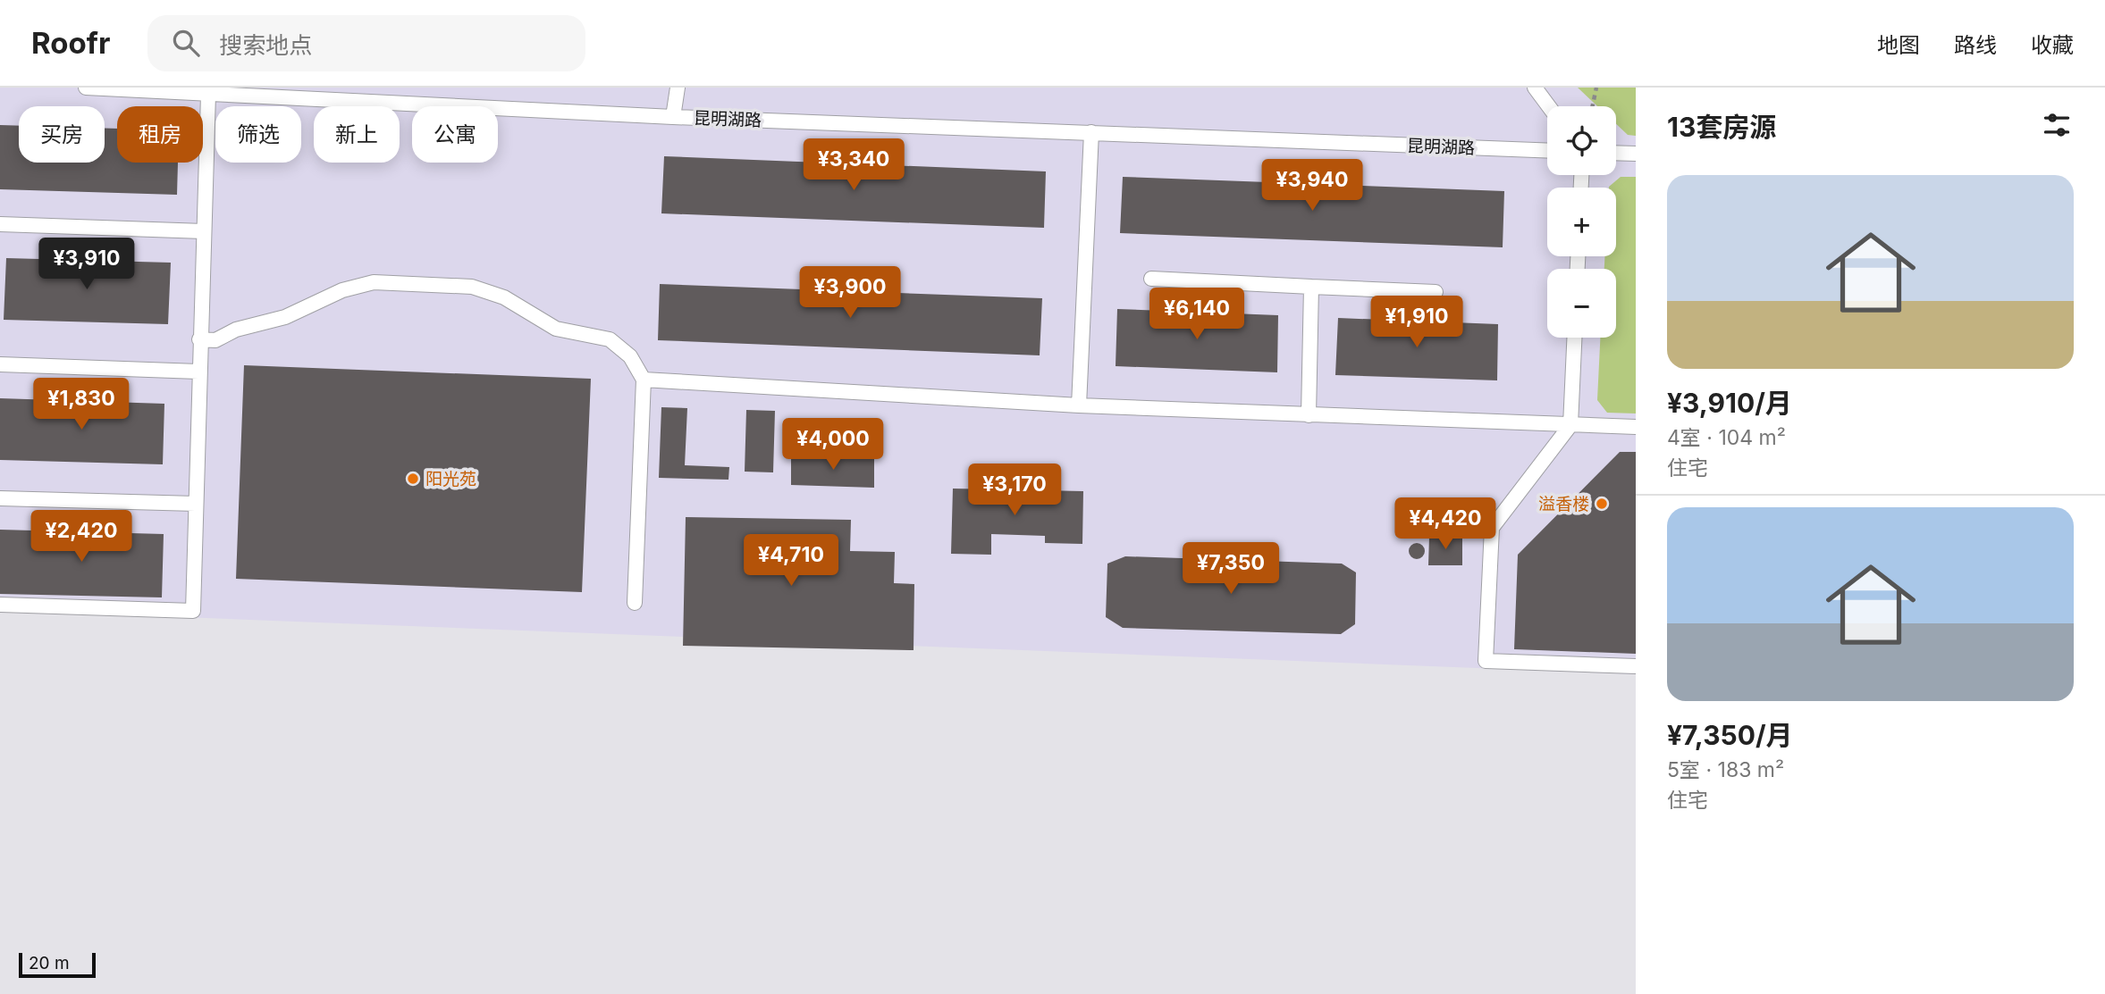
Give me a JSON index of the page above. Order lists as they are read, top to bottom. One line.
{"streets":{"lane":["昆明湖路"]},"places":["阳光苑","溢香楼"],"scale_bar":"20 m","page":{"header":"Roofr","search":"搜索地点","nav":["地图","路线","收藏"],"heading":"13套房源","map_buttons":["+","−"],"chip":["买房","租房","筛选","新上","公寓"],"price":["¥3,340","¥3,940","¥3,910","¥3,900","¥6,140","¥1,910","¥1,830","¥4,000","¥3,170","¥4,420","¥2,420","¥4,710","¥7,350"],"list":[{"name":"¥3,910/月","note":"4室 · 104 m² · 住宅"},{"name":"¥7,350/月","note":"5室 · 183 m² · 住宅"}],"scale":"20 m"}}
